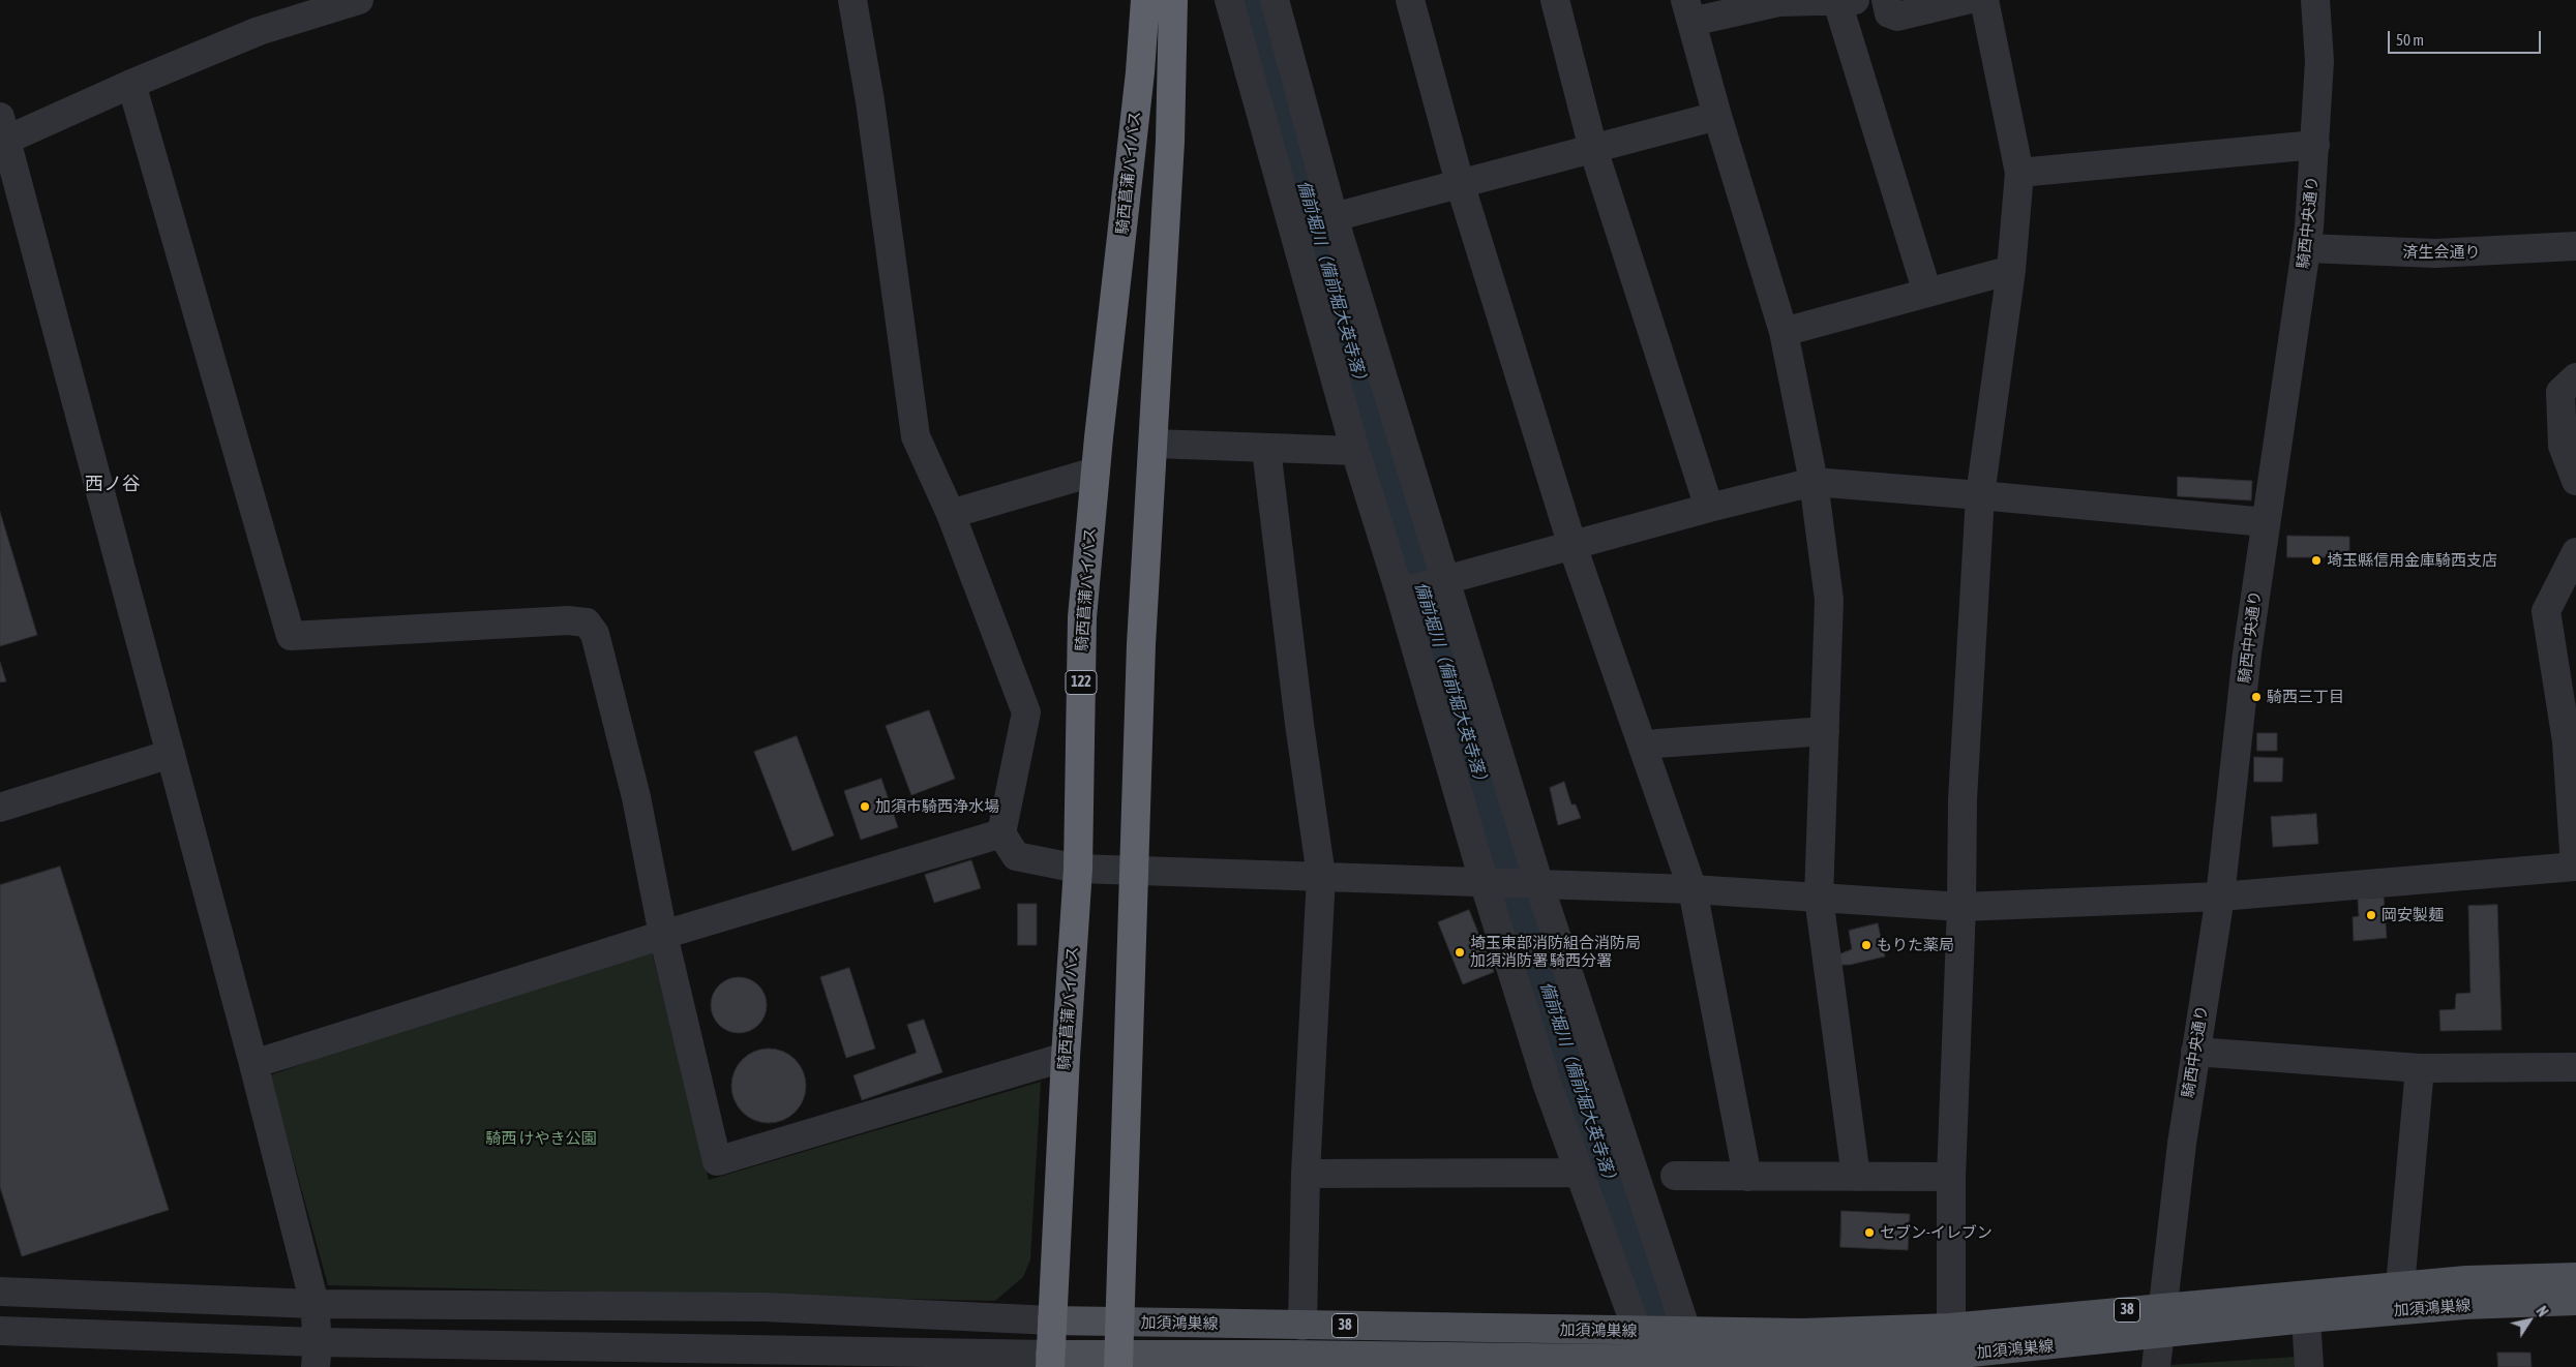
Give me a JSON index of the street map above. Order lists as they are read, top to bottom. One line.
{"streets":{"highway":["騎西菖蒲バイパス","122"],"main road":["加須鴻巣線","38"],"street":["騎西中央通り","済生会通り"]},"crossings":[["騎西菖蒲バイパス","加須鴻巣線"],["騎西中央通り","済生会通り"],["騎西中央通り","加須鴻巣線"]],"districts":["西ノ谷"],"water":["備前堀川（備前堀大英寺落）"],"parks":["騎西 けやき公園"],"places":["埼玉縣信用金庫騎西支店","騎西三丁目","加須市騎西浄水場","岡安製麺","もりた薬局","埼玉東部消防組合消防局 加須消防署 騎西分署","セブン-イレブン"],"scale_bar":"50 m","north":"top right"}
